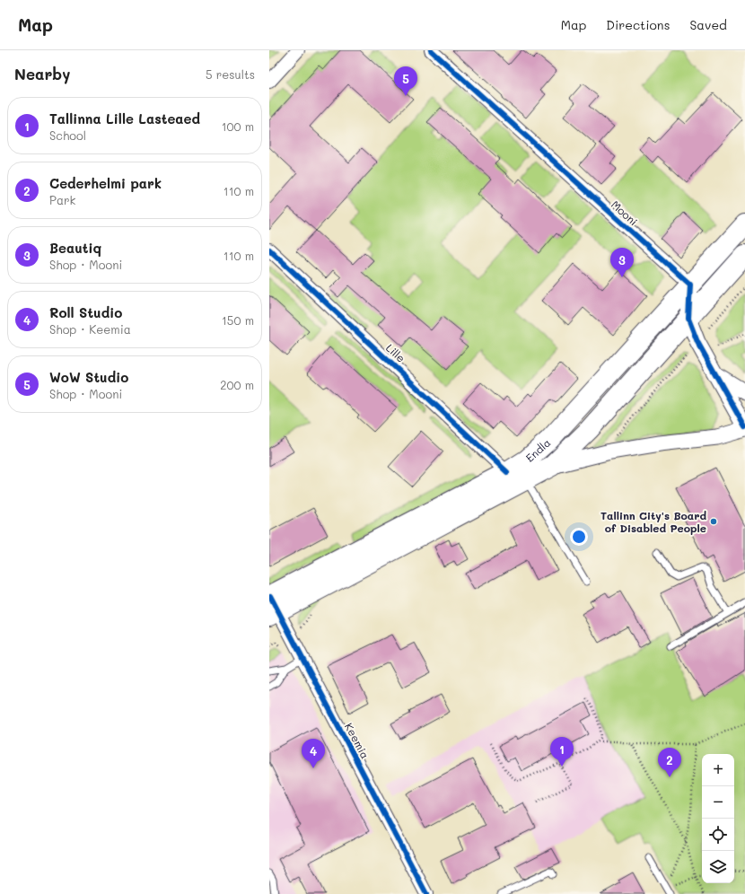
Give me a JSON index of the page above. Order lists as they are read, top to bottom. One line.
{"streets":{"main road":["Endla"],"street":["Mooni","Lille","Keemia"]},"crossings":[["Mooni","Endla"],["Lille","Endla"],["Endla","Keemia"]],"places":["Tallinn City's Board of Disabled People"],"page":{"header":"Map","nav":["Map","Directions","Saved"],"heading":["Nearby","5 results"],"pins":["5","3","1","4","2"],"list":[{"mark":"1","name":"Tallinna Lille Lasteaed","note":"School","value":"100 m"},{"mark":"2","name":"Cederhelmi park","note":"Park","value":"110 m"},{"mark":"3","name":"Beautiq","note":"Shop · Mooni","value":"110 m"},{"mark":"4","name":"Roll Studio","note":"Shop · Keemia","value":"150 m"},{"mark":"5","name":"WoW Studio","note":"Shop · Mooni","value":"200 m"}],"map_buttons":["+","−"]}}
